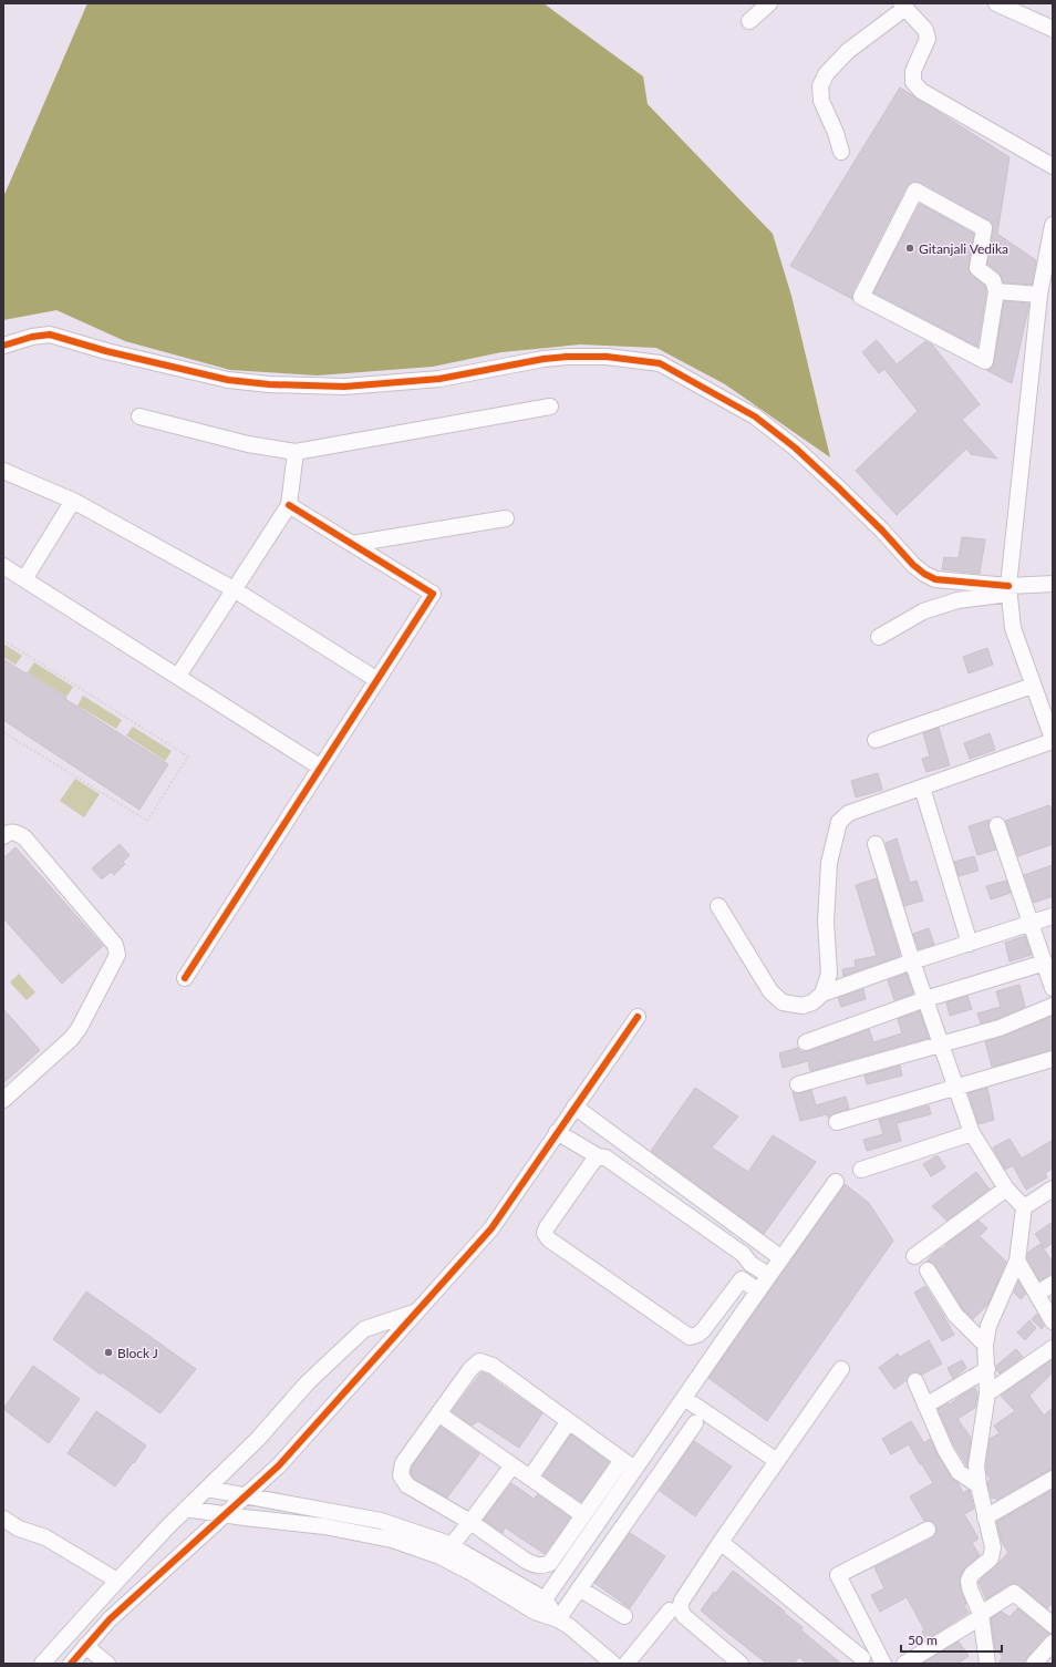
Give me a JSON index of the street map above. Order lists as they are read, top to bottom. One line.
{"places":["Gitanjali Vedika","Block J"],"scale_bar":"50 m"}
